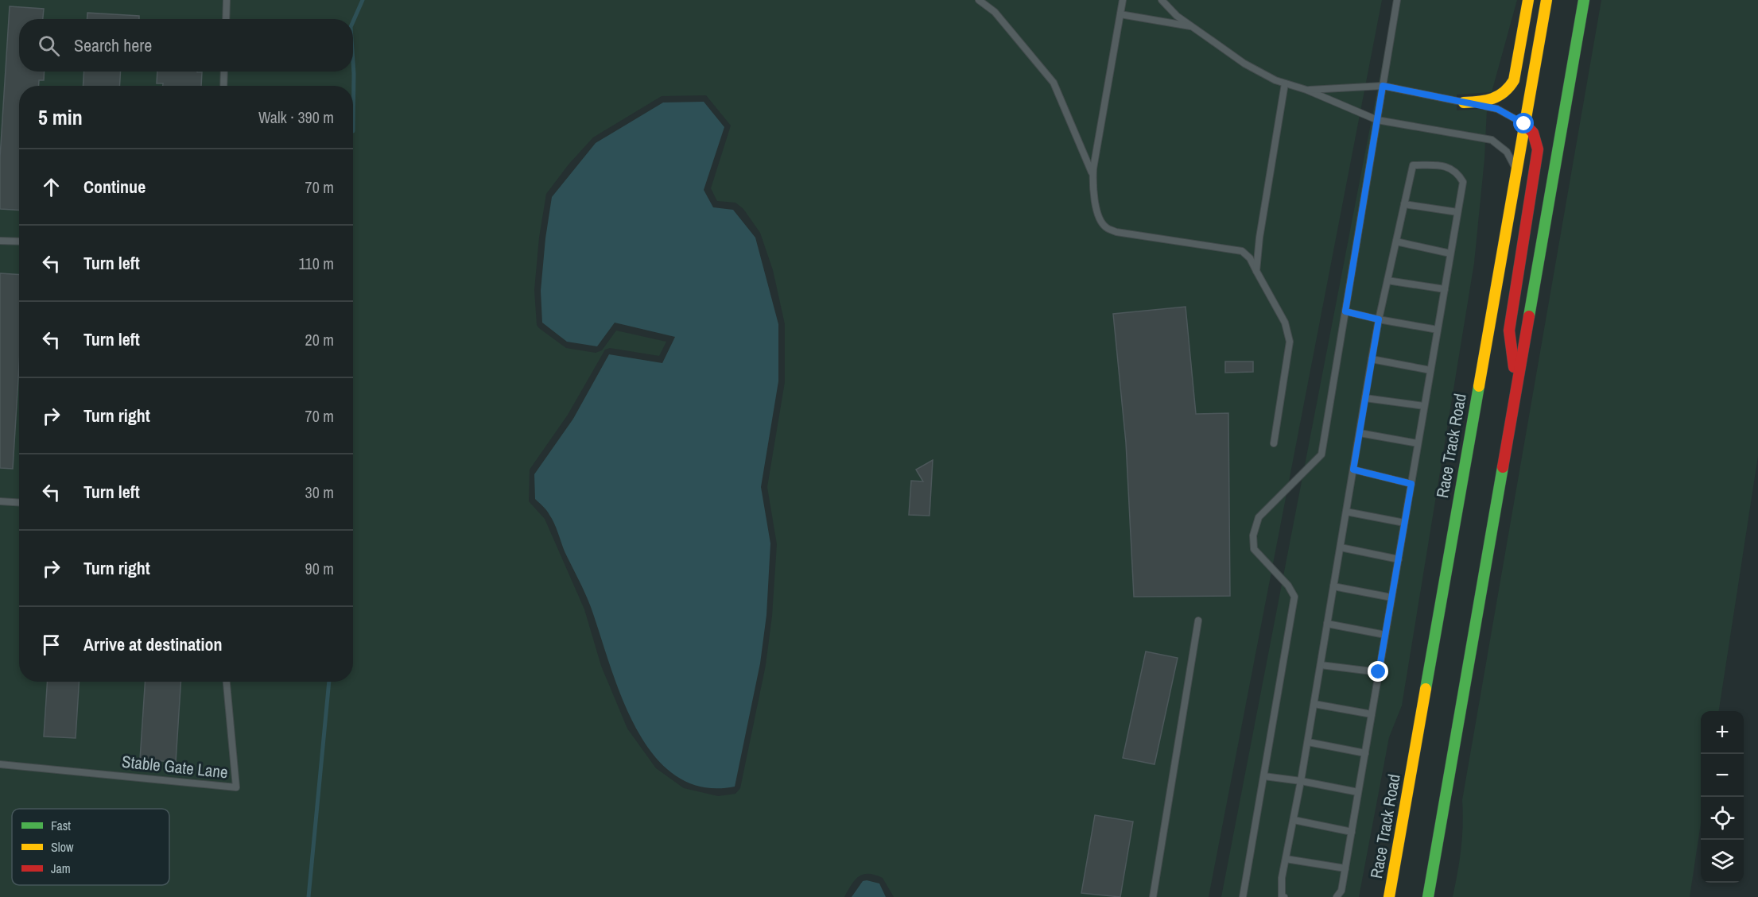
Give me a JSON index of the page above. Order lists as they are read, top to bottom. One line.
{"streets":{"main road":["Race Track Road"],"lane":["Stable Gate Lane"]},"legend":["Fast","Slow","Jam"],"page":{"search":"Search here","heading":["5 min","Walk · 390 m"],"list":[["Continue","70 m"],["Turn left","110 m"],["Turn left","20 m"],["Turn right","70 m"],["Turn left","30 m"],["Turn right","90 m"],"Arrive at destination"],"map_buttons":["+","−"]}}
